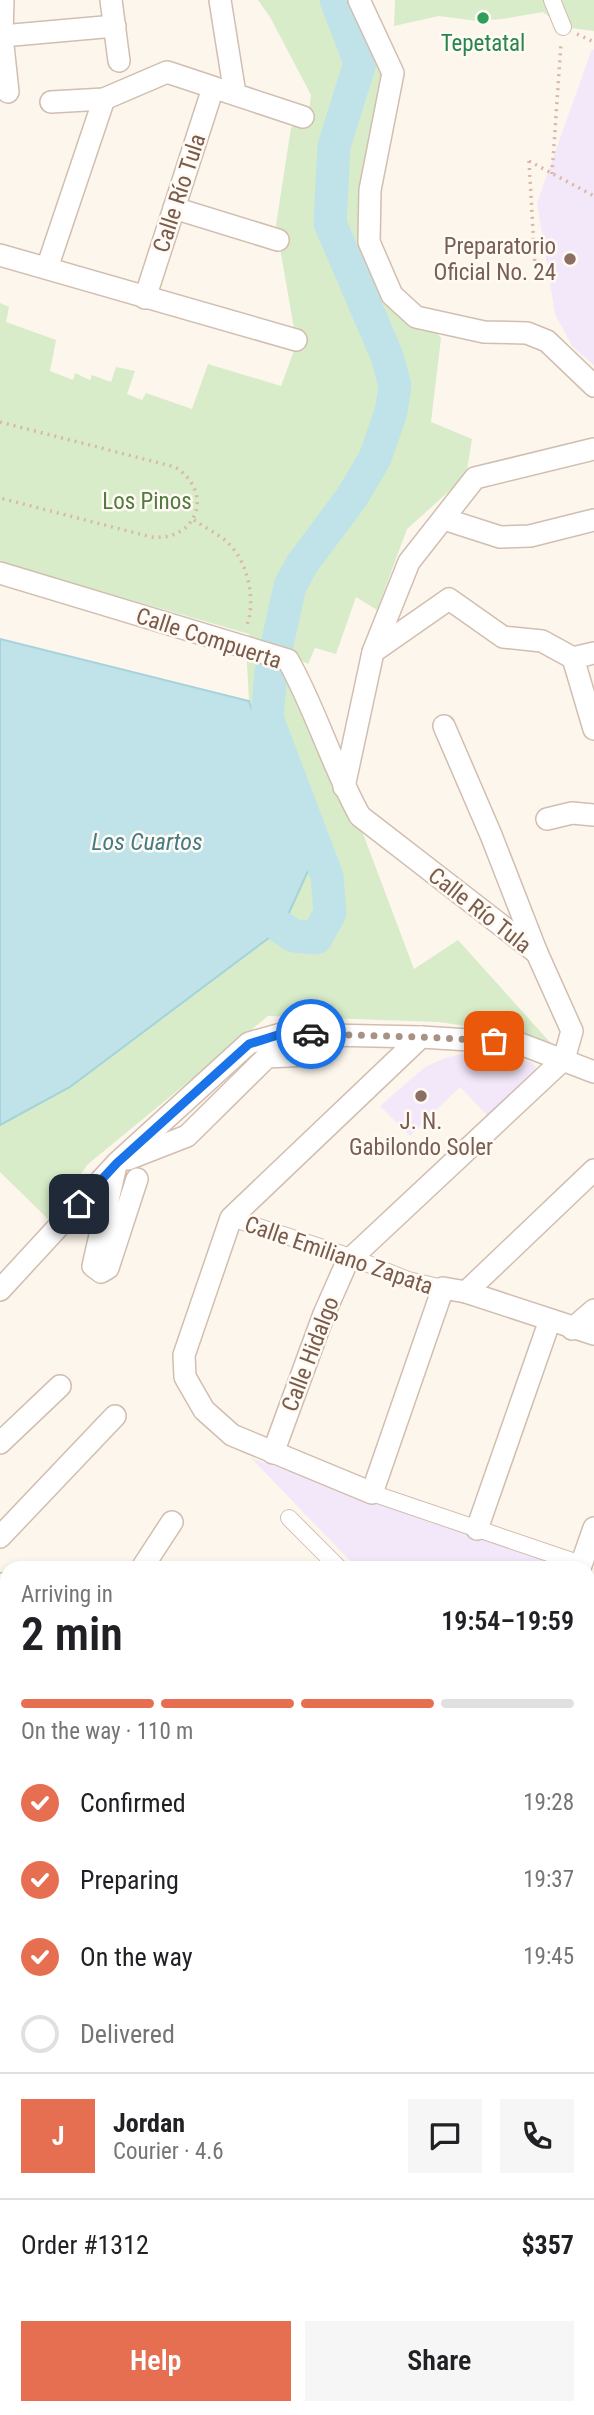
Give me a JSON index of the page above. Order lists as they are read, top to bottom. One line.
{"streets":{"street":["Calle Río Tula","Calle Compuerta","Calle Emiliano Zapata","Calle Hidalgo"]},"crossings":[["Calle Río Tula","Calle Compuerta"],["Calle Emiliano Zapata","Calle Hidalgo"]],"water":["Los Cuartos"],"parks":["Los Pinos"],"places":["Tepetatal","Preparatorio Oficial No. 24","J. N. Gabilondo Soler"],"page":{"heading":["2 min","Arriving in","19:54–19:59"],"panel":["Jordan","Courier · 4.6","Order #1312","$357"],"bar":"On the way · 110 m","list":[["Confirmed","19:28"],["Preparing","19:37"],["On the way","19:45"],"Delivered"],"round":"J","buttons":["Help","Share"]}}
